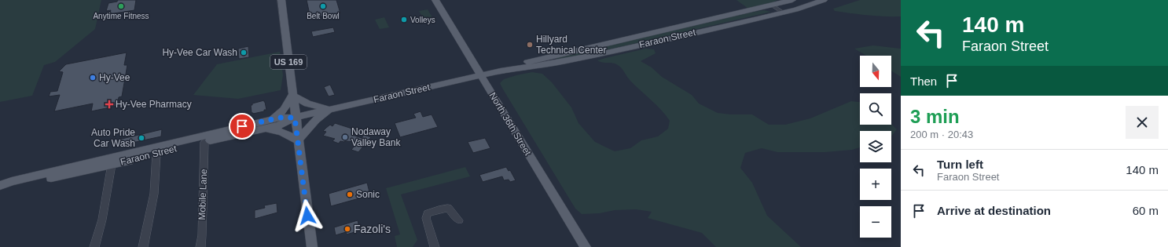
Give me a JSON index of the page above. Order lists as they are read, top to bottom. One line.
{"streets":{"main road":["Faraon Street","US 169","North 36th Street"],"street":["Mobile Lane"]},"crossings":[["Faraon Street","US 169"],["Faraon Street","North 36th Street"],["Faraon Street","Mobile Lane"]],"places":{"other":["Anytime Fitness","Belt Bowl","Volleys","Hillyard Technical Center","Hy-Vee Car Wash","Hy-Vee","Nodaway Valley Bank","Auto Pride Car Wash","Sonic","Fazoli's"],"health":["Hy-Vee Pharmacy"]},"north":"bottom","page":{"turn":["140 m","Faraon Street"],"map_buttons":["+","−"],"then":"Then","heading":["3 min","200 m · 20:43"],"list":[{"name":"Turn left","note":"Faraon Street","value":"140 m"},{"name":"Arrive at destination","value":"60 m"}]}}
